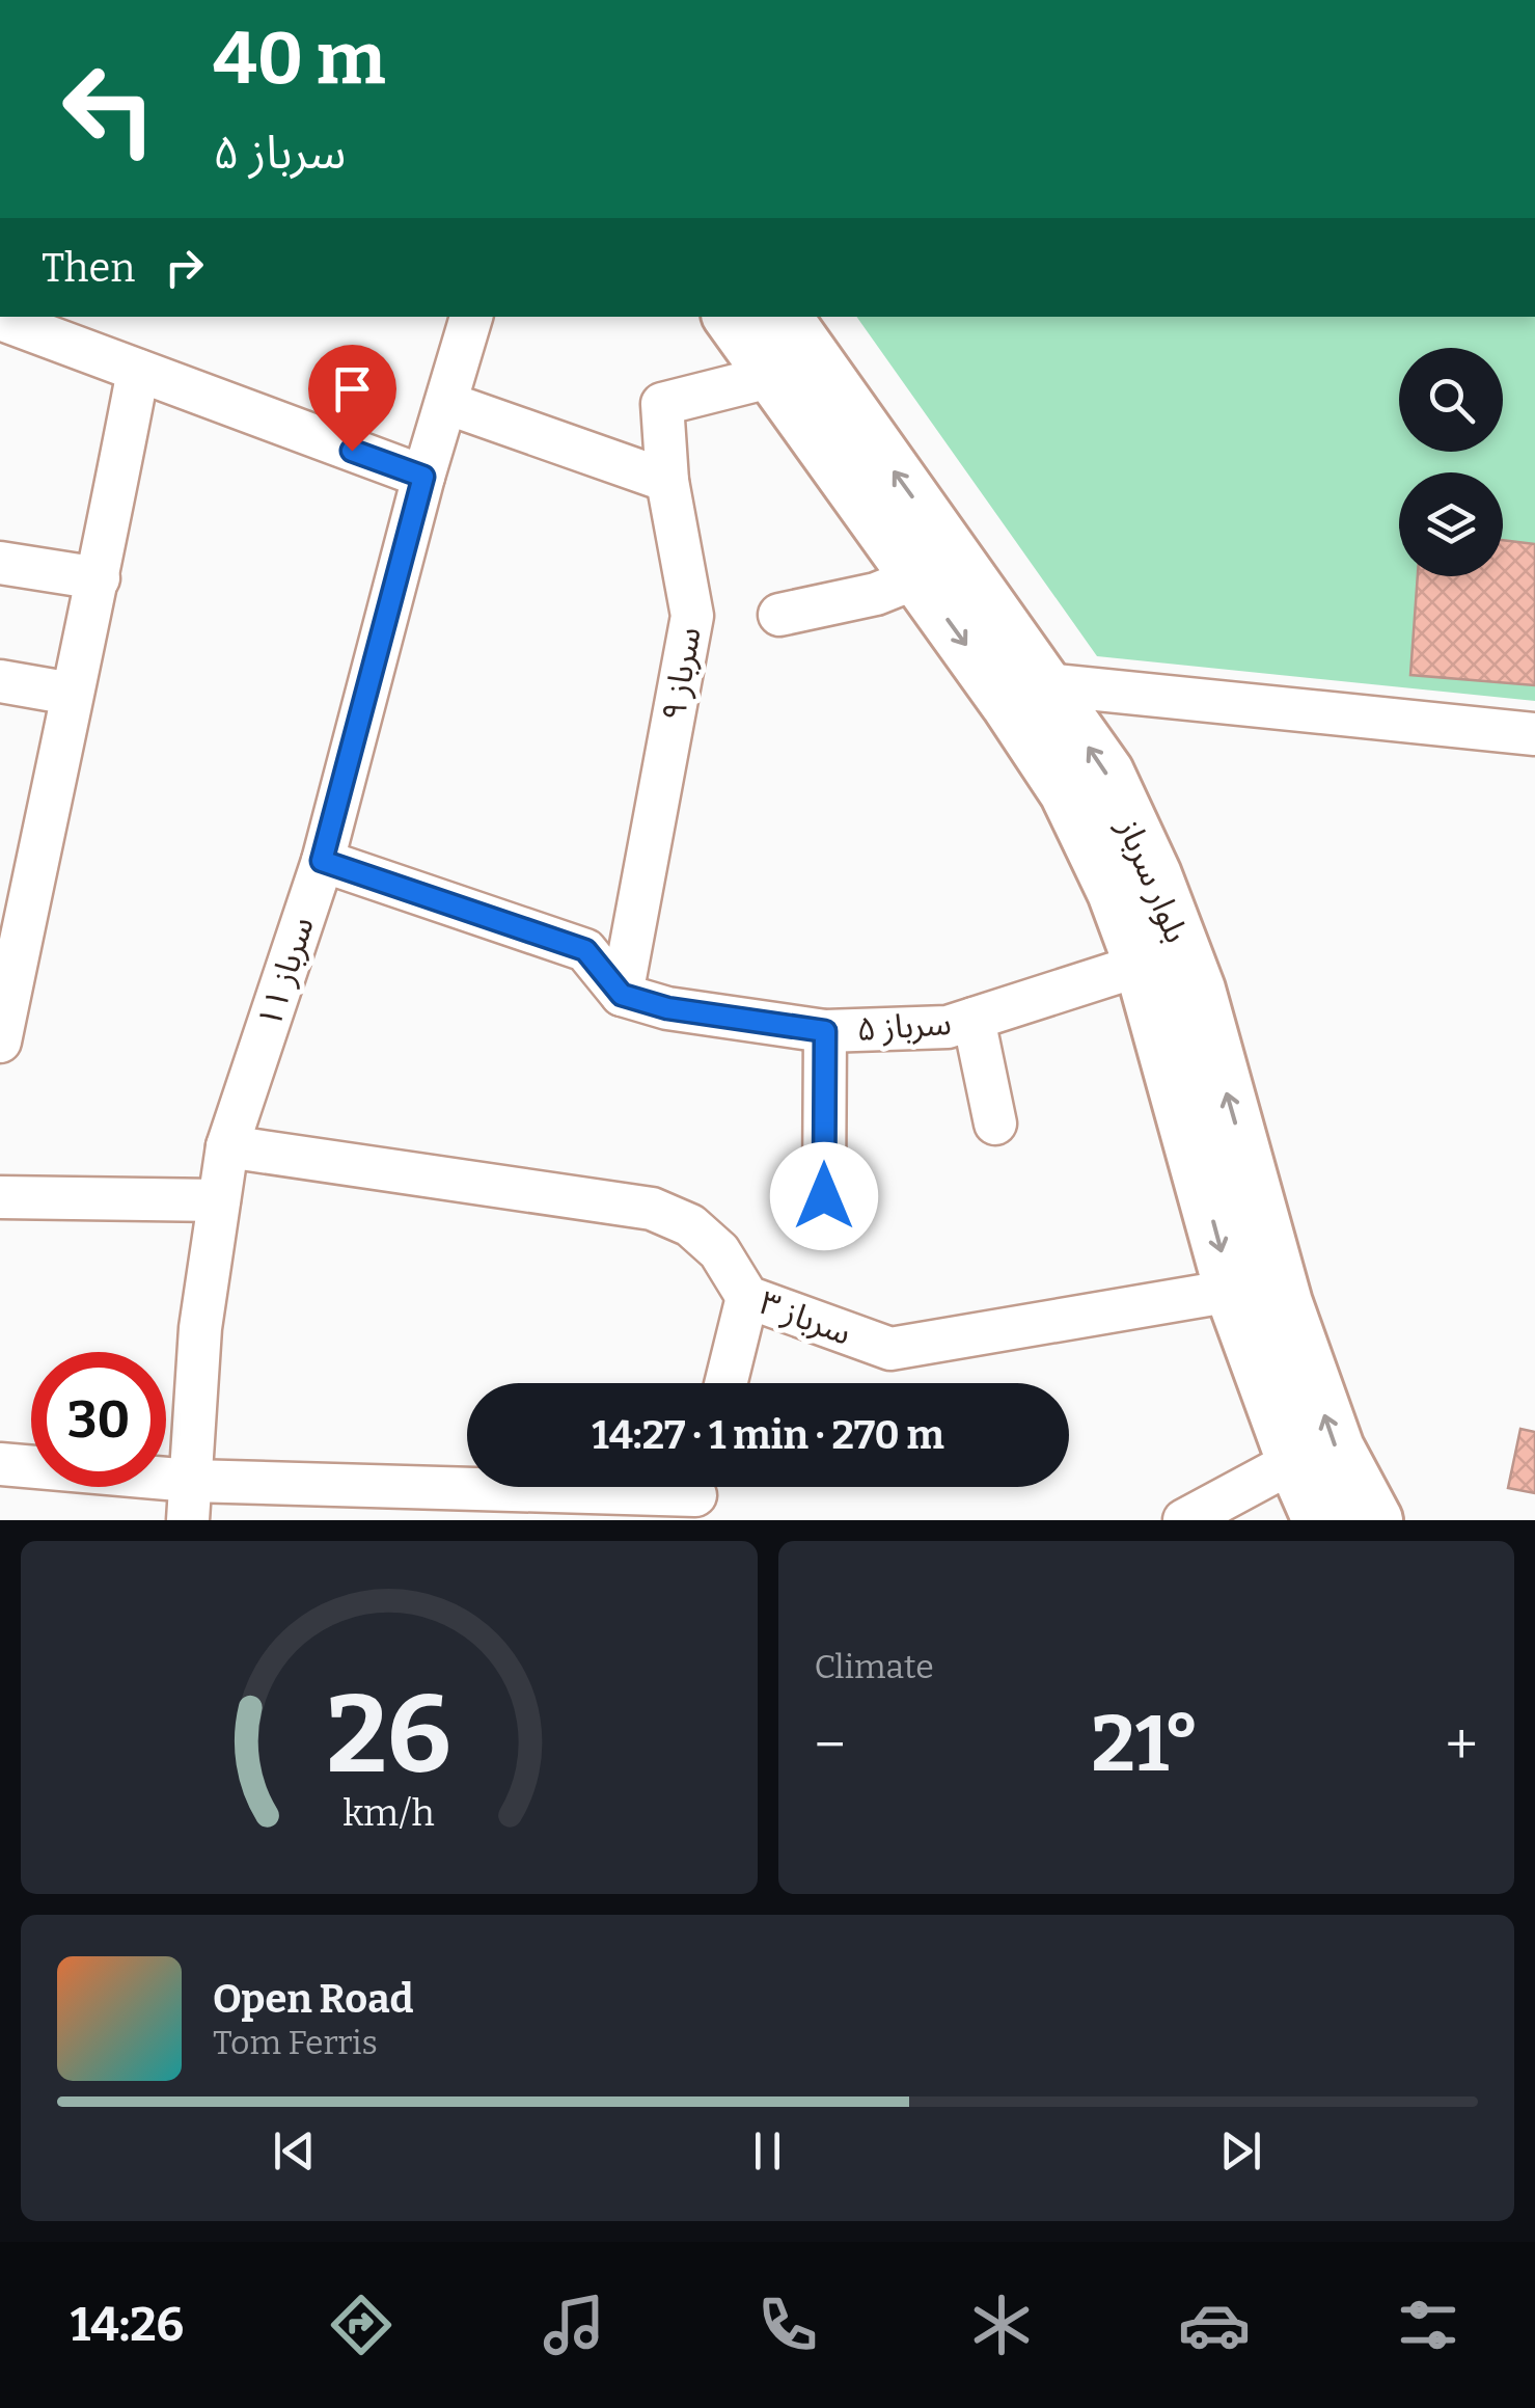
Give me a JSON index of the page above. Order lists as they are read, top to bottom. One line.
{"streets":{"main road":["بلوار سرباز"],"street":["سرباز ۹","سرباز ۱۱","سرباز ۵","سرباز ۳"]},"crossings":[["سرباز ۹","بلوار سرباز"],["سرباز ۹","سرباز ۵"],["بلوار سرباز","سرباز ۵"],["بلوار سرباز","سرباز ۳"],["سرباز ۱۱","سرباز ۳"]],"page":{"turn":["40 m","سرباز ۵"],"then":"Then","limit":"30","trip":"14:27 · 1 min · 270 m","tile":"Climate","heat":["−","21°","+"],"song":["Open Road","Tom Ferris"],"tabs":"14:26","gauge":["26","km/h"]}}
